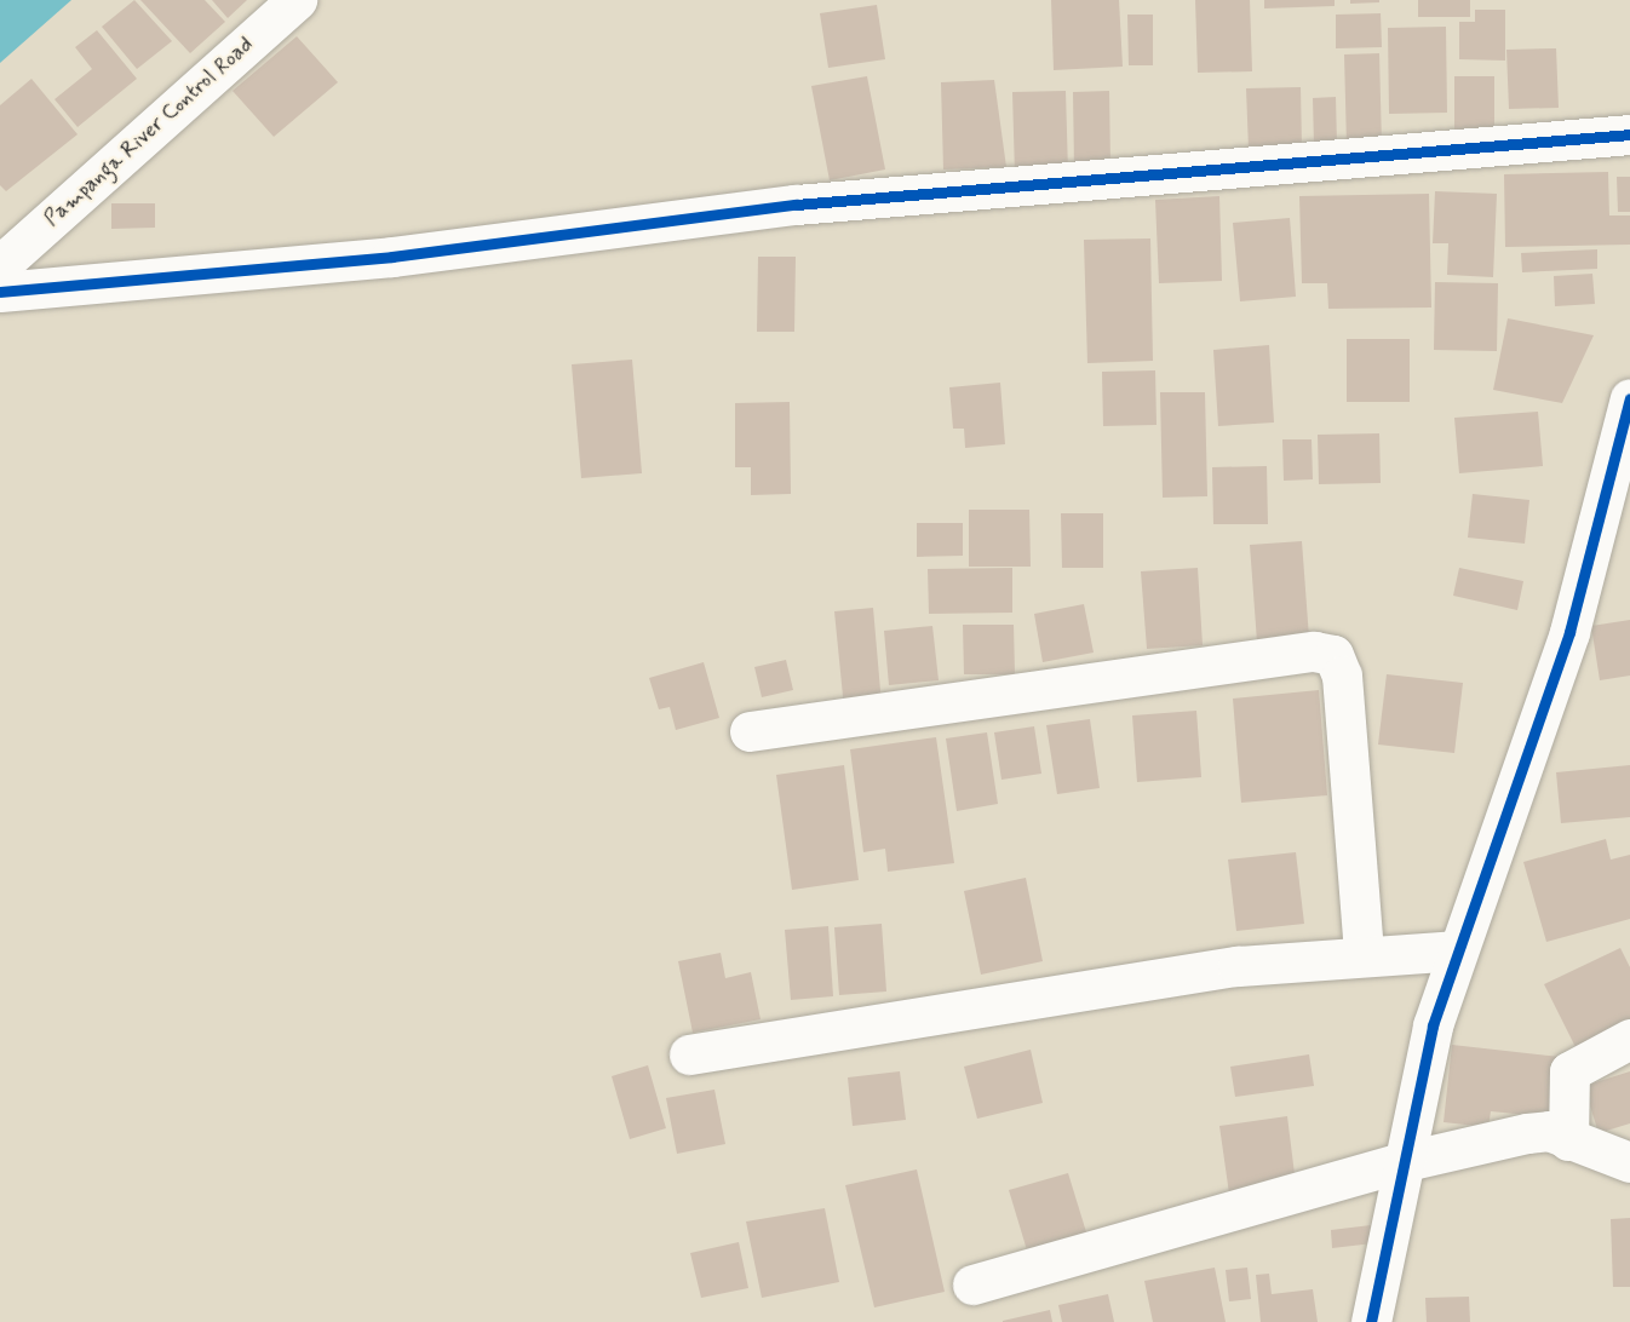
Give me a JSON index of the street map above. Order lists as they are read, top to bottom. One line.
{"streets":{"street":["Pampanga River Control Road"]}}
